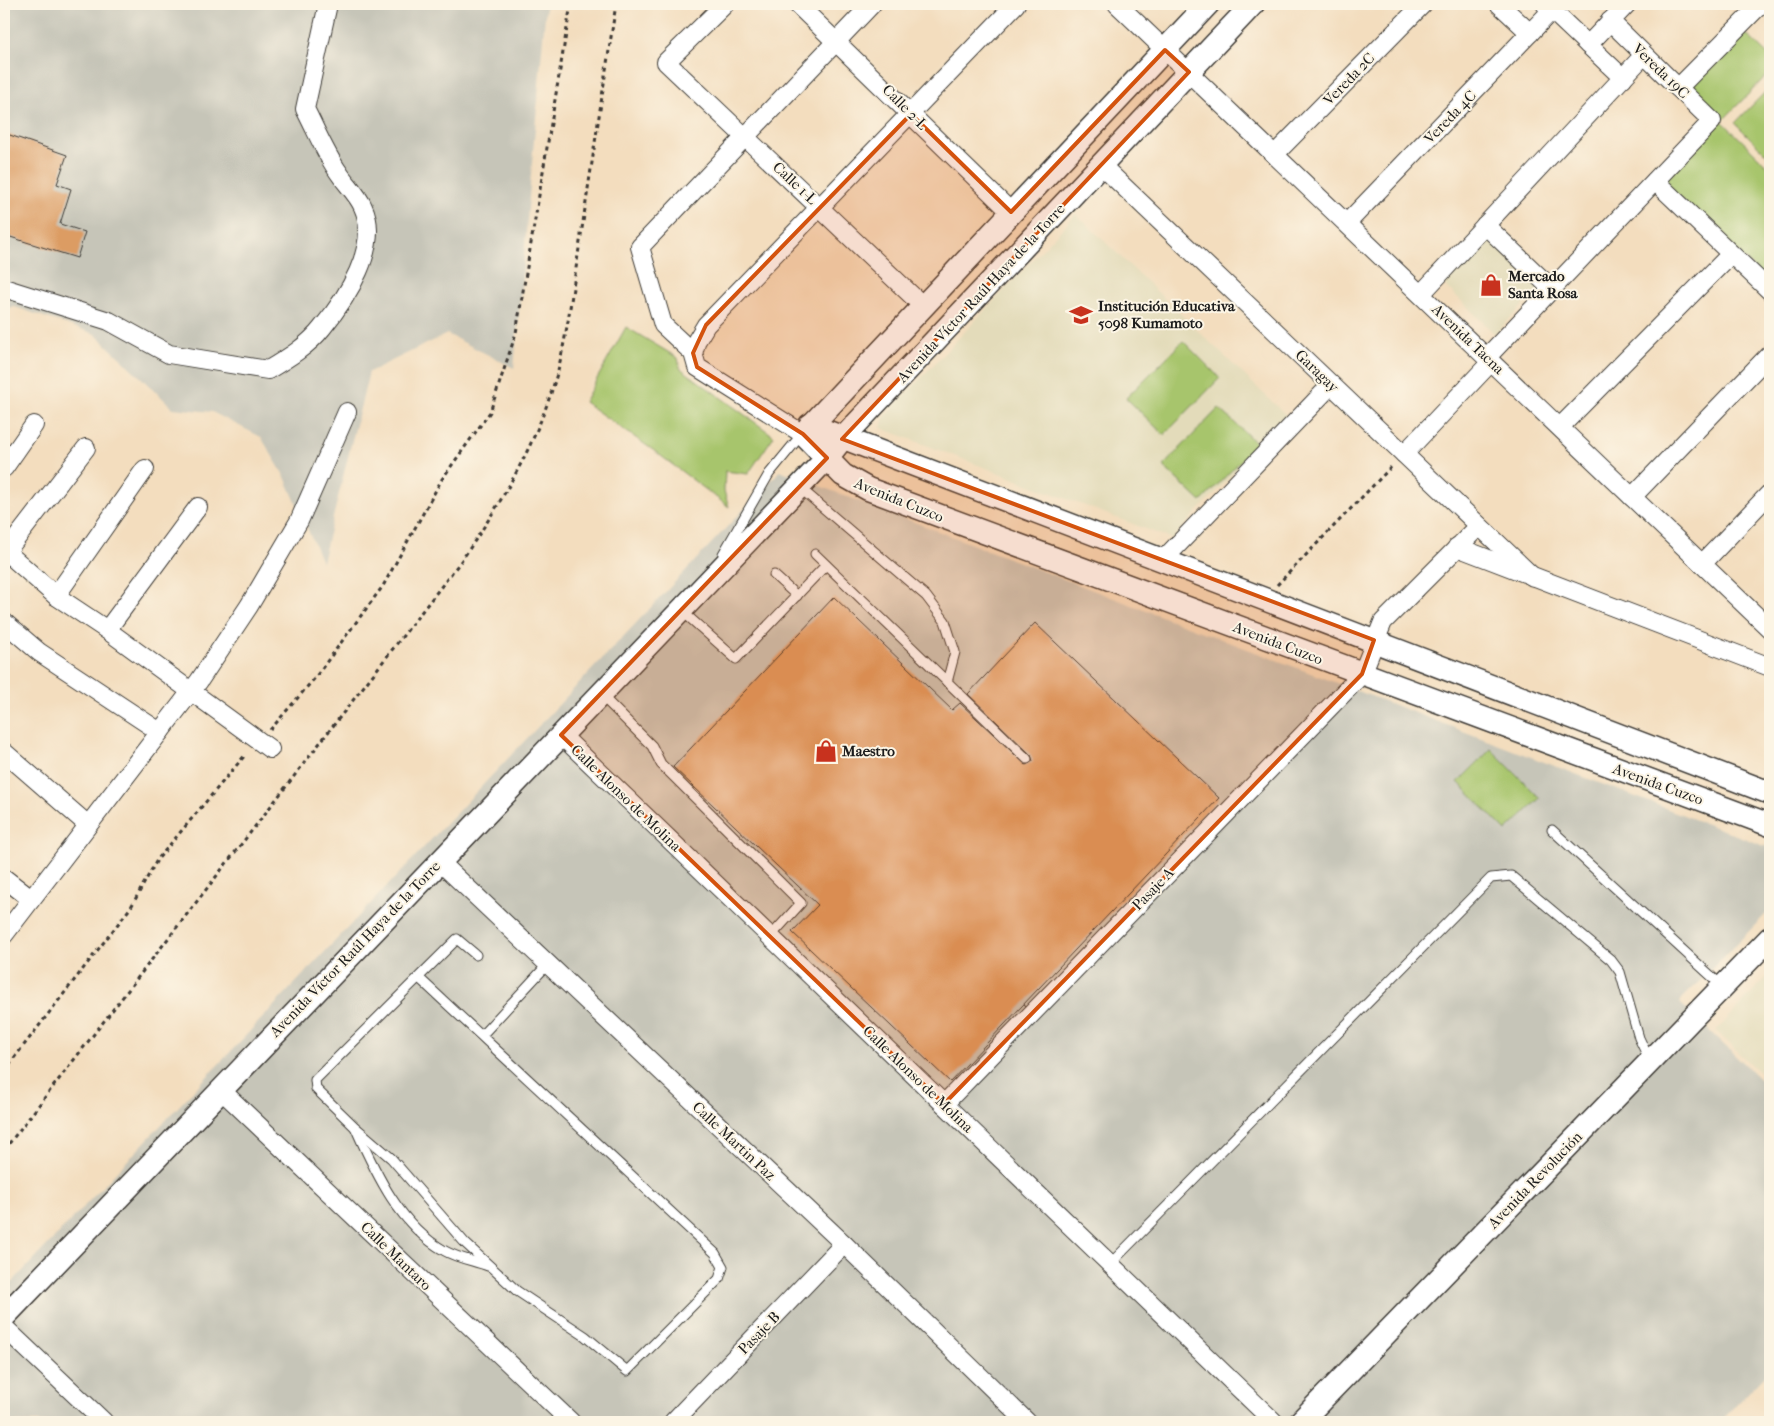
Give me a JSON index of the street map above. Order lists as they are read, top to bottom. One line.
{"streets":{"street":["Vereda 19C","Vereda 2C","Calle 2-L","Vereda 4C","Calle 1-L","Avenida Víctor Raúl Haya de la Torre","Avenida Tacna","Garagay","Avenida Cuzco","Calle Alonso de Molina","Pasaje A","Calle Martin Paz","Avenida Revolución","Calle Mantaro","Pasaje B"]},"crossings":[["Vereda 2C","Avenida Tacna"],["Calle 2-L","Avenida Víctor Raúl Haya de la Torre"],["Vereda 4C","Avenida Tacna"],["Calle 1-L","Avenida Víctor Raúl Haya de la Torre"],["Avenida Víctor Raúl Haya de la Torre","Avenida Tacna"],["Avenida Víctor Raúl Haya de la Torre","Garagay"],["Avenida Víctor Raúl Haya de la Torre","Avenida Cuzco"],["Avenida Víctor Raúl Haya de la Torre","Calle Alonso de Molina"],["Avenida Víctor Raúl Haya de la Torre","Calle Martin Paz"],["Avenida Víctor Raúl Haya de la Torre","Calle Mantaro"],["Avenida Cuzco","Pasaje A"],["Calle Alonso de Molina","Pasaje A"],["Calle Martin Paz","Pasaje B"]],"places":{"shop":["Mercado Santa Rosa","Maestro"],"school or university":["Institución Educativa 5098 Kumamoto"]}}
